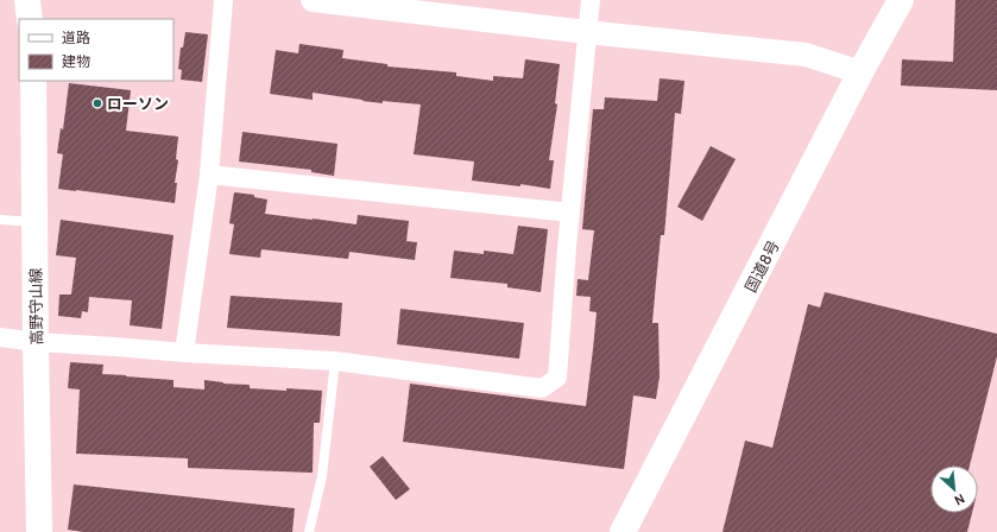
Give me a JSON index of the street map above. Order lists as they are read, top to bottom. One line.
{"streets":{"main road":["国道8号","高野守山線"]},"places":["ローソン"],"legend":["道路","建物"],"north":"bottom right"}
